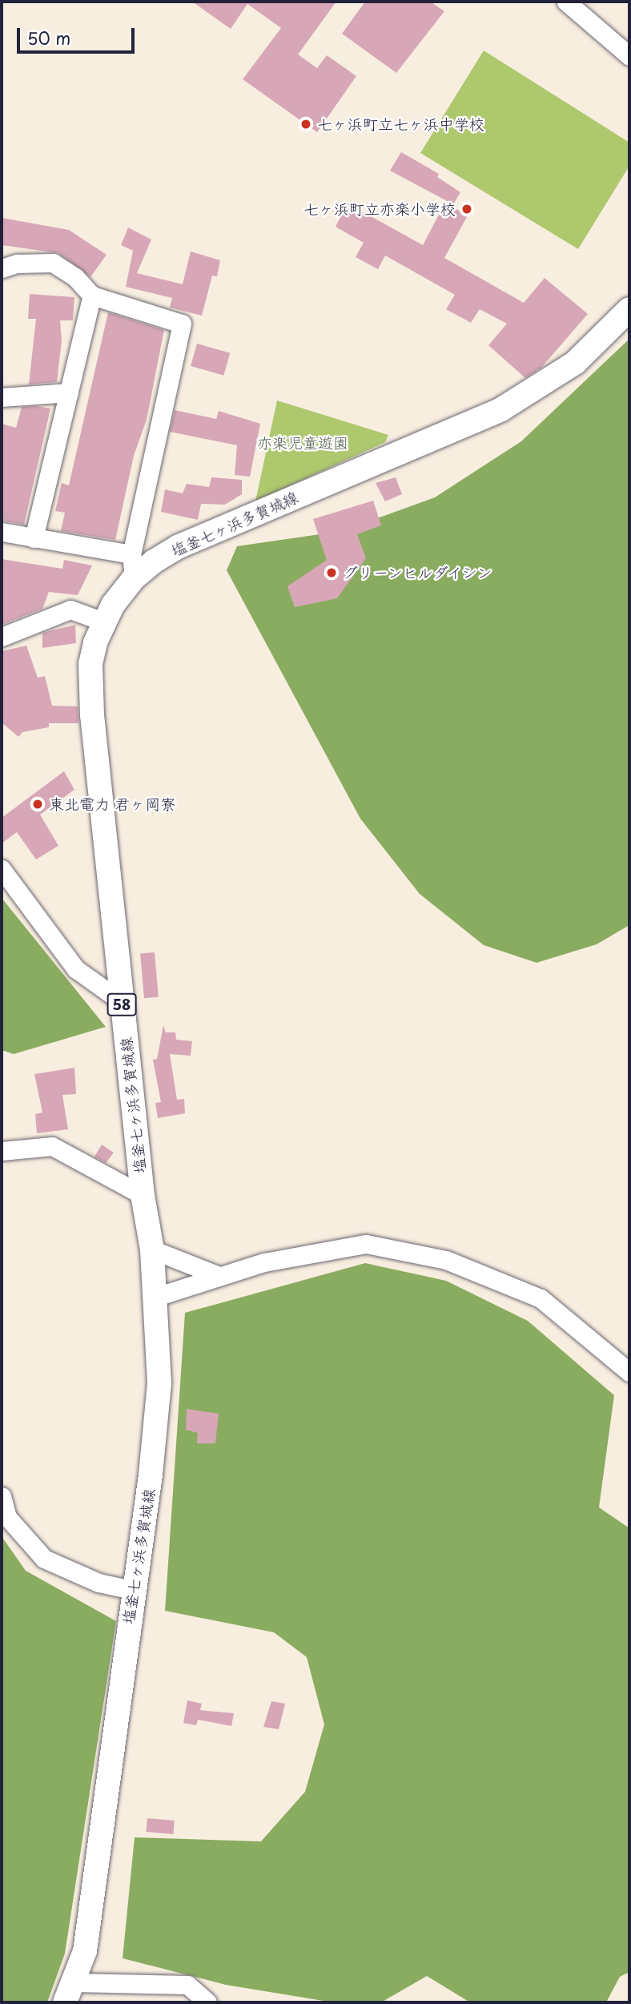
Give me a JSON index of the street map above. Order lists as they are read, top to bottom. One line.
{"streets":{"main road":["塩釜七ヶ浜多賀城線","58"]},"parks":["亦楽児童遊園"],"places":["七ヶ浜町立七ヶ浜中学校","七ヶ浜町立亦楽小学校","グリーンヒルダイシン","東北電力 君ヶ岡寮"],"scale_bar":"50 m"}
